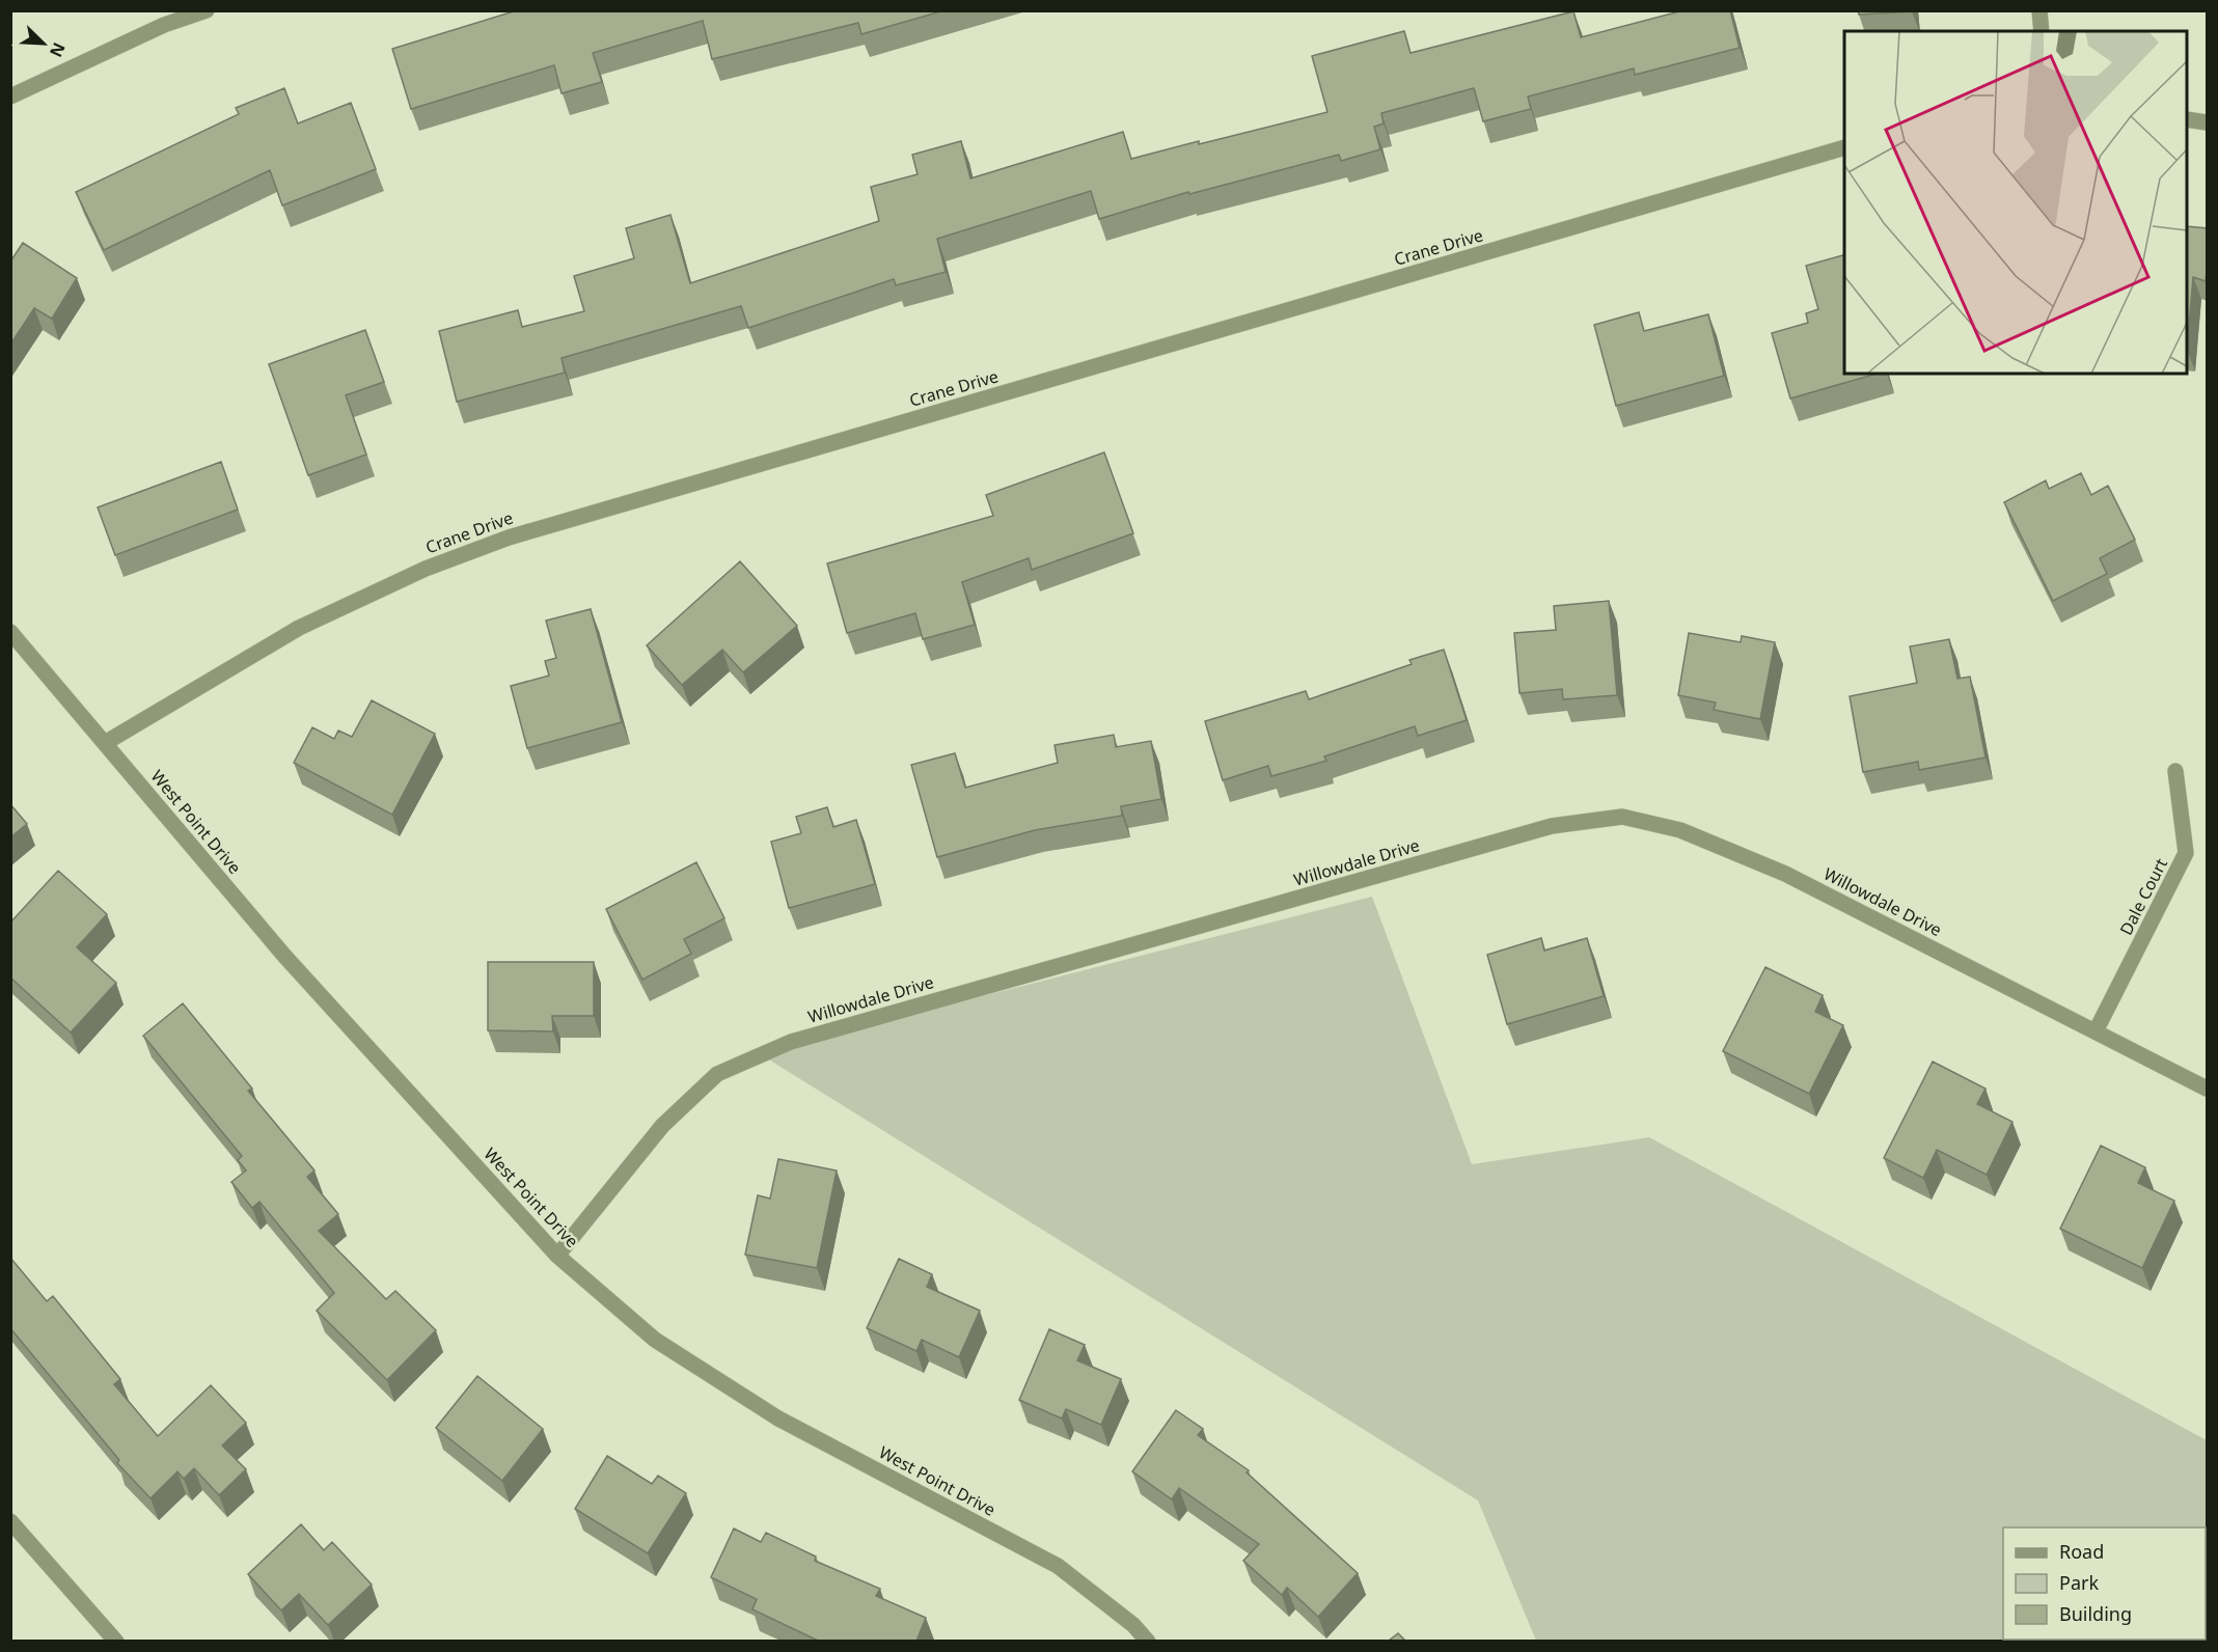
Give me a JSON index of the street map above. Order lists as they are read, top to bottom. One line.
{"streets":{"street":["Crane Drive","West Point Drive","Willowdale Drive","Dale Court"]},"crossings":[["Crane Drive","West Point Drive"],["West Point Drive","Willowdale Drive"],["Willowdale Drive","Dale Court"]],"legend":["Road","Park","Building"],"north":"bottom right"}
